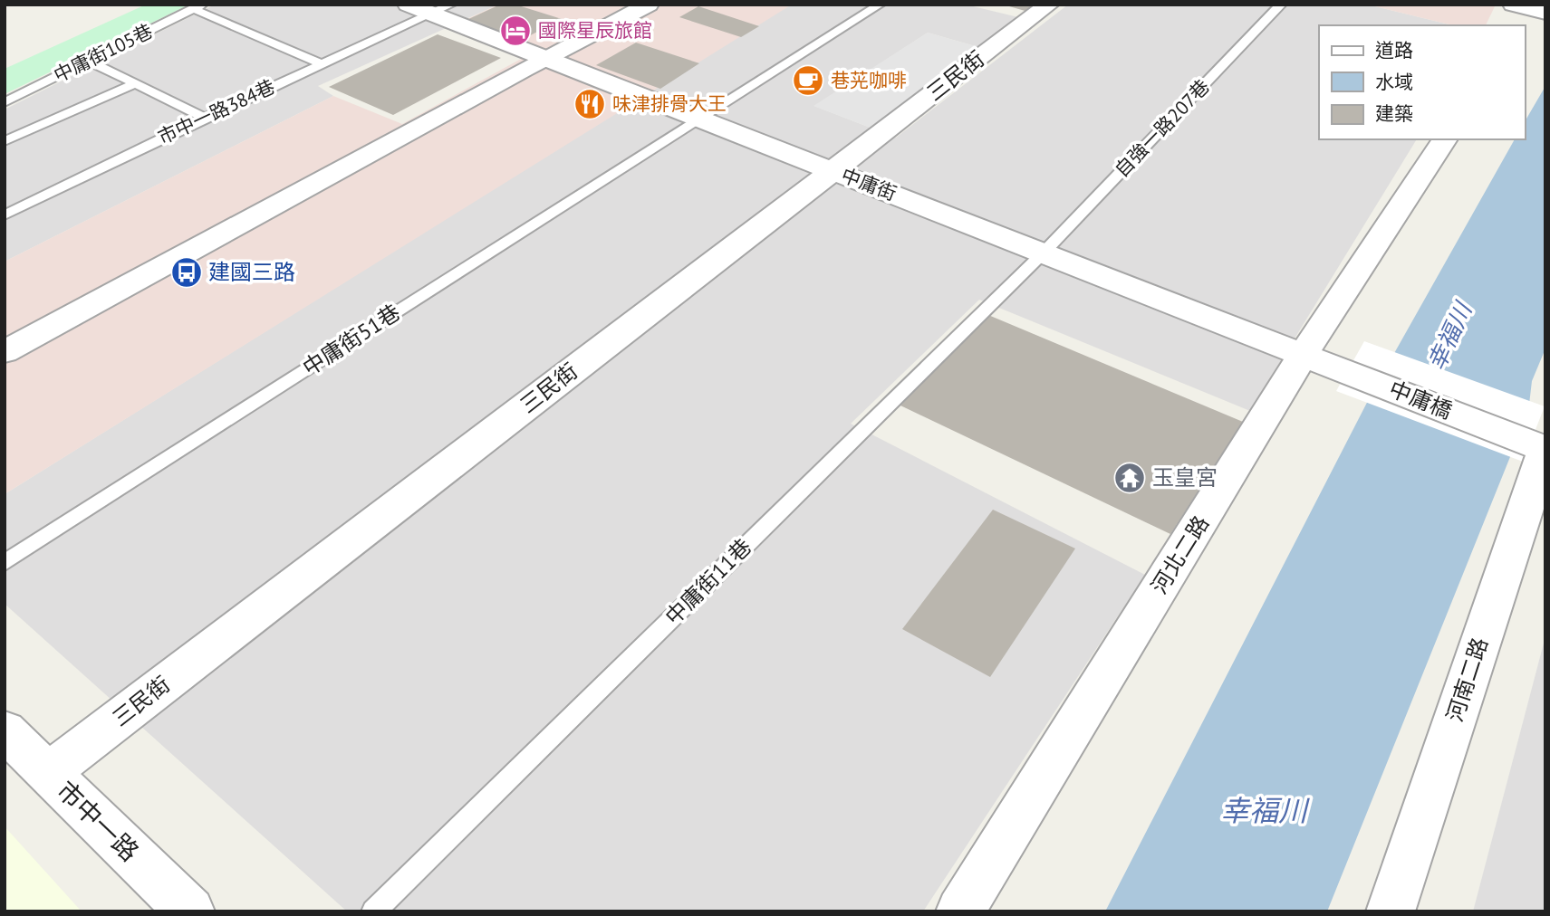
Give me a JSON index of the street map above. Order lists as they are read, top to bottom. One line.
{"streets":{"street":["三民街","中庸街","中庸橋","河北二路","河南二路","市中一路"],"lane":["中庸街105巷","市中一路384巷","自強一路207巷","中庸街51巷","中庸街11巷"]},"crossings":[["三民街","中庸街"],["三民街","市中一路"],["市中一路384巷","中庸街"],["自強一路207巷","中庸街"],["自強一路207巷","中庸街11巷"],["中庸街","中庸街51巷"],["中庸街","中庸橋"],["中庸街","河北二路"],["中庸街","中庸街11巷"],["中庸橋","河北二路"],["中庸橋","河南二路"]],"water":["幸福川"],"places":{"hotel":["國際星辰旅館"],"cafe":["巷茪咖啡"],"restaurant":["味津排骨大王"],"bus stop":["建國三路"],"temple":["玉皇宮"]},"legend":["道路","水域","建築"]}
